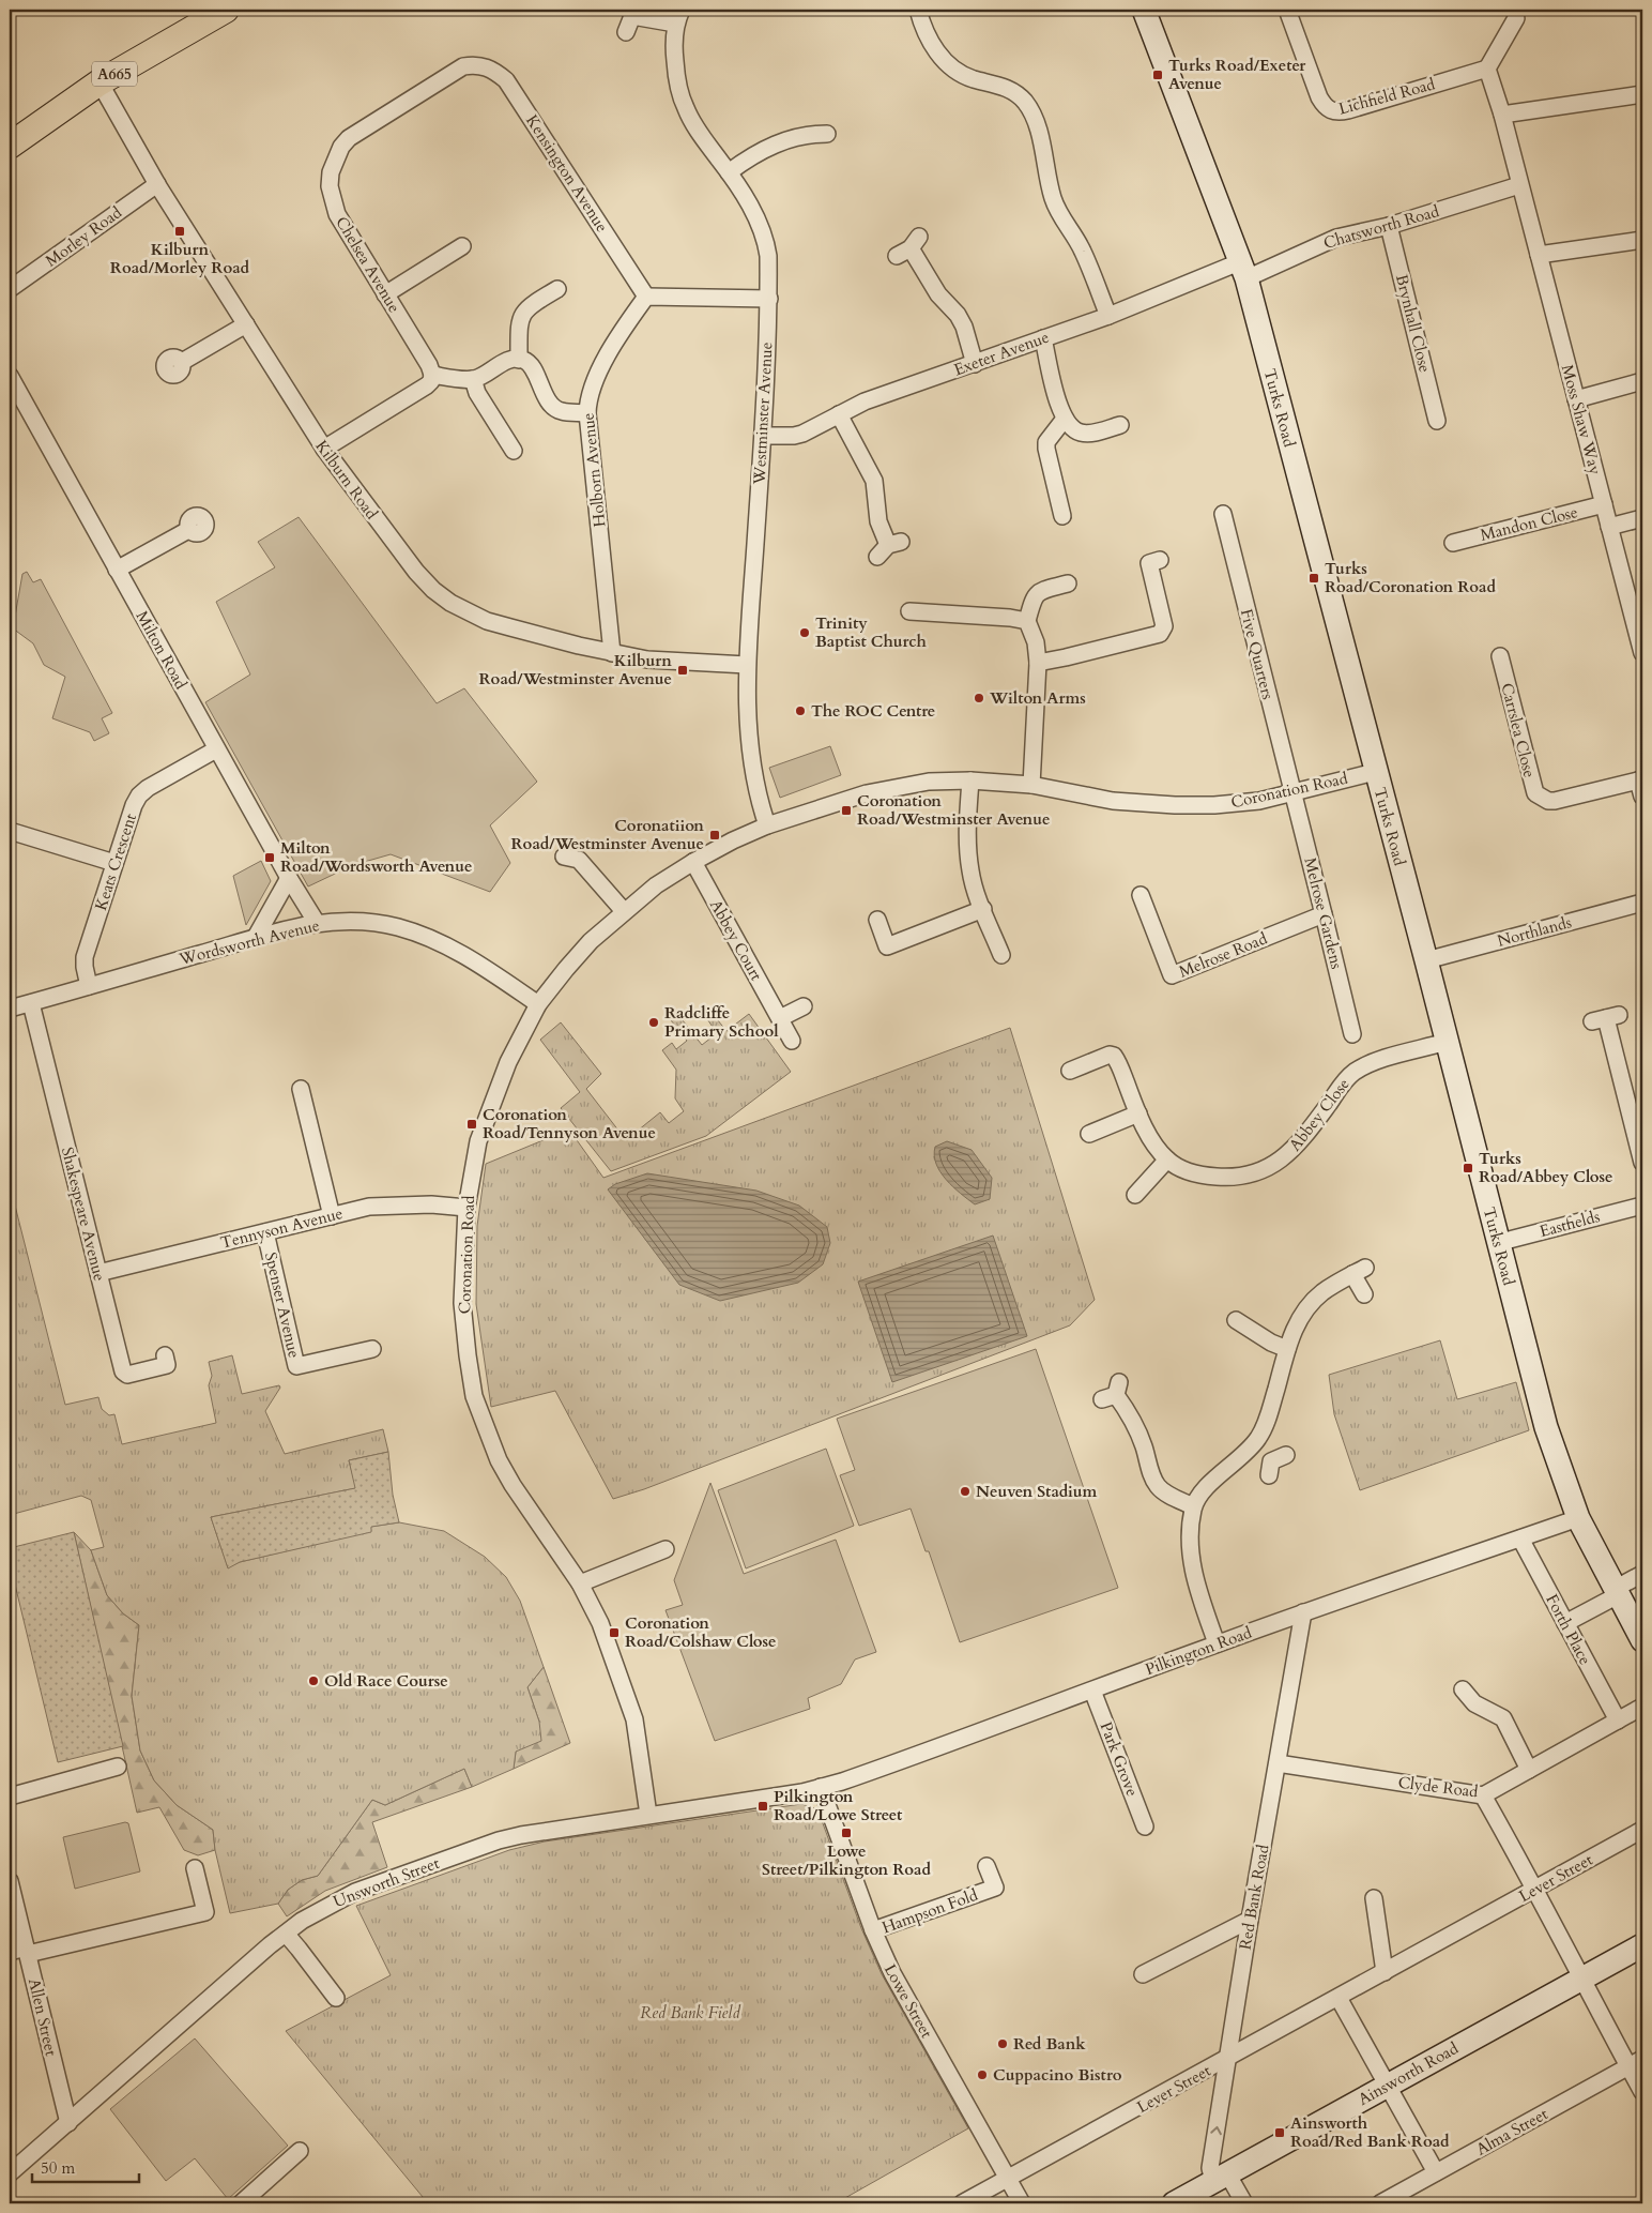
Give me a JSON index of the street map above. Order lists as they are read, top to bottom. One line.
{"streets":{"main road":["A665"],"street":["Lichfield Road","Kensington Avenue","Chatsworth Road","Morley Road","Chelsea Avenue","Brynhall Close","Exeter Avenue","Turks Road","Westminster Avenue","Moss Shaw Way","Holborn Avenue","Kilburn Road","Mandon Close","Milton Road","Five Quarters","Carrslea Close","Coronation Road","Keats Crescent","Melrose Gardens","Northlands","Abbey Court","Wordsworth Avenue","Melrose Road","Abbey Close","Shakespeare Avenue","Eastfields","Tennyson Avenue","Spenser Avenue","Forth Place","Pilkington Road","Park Grove","Clyde Road","Lever Street","Unsworth Street","Red Bank Road","Hampson Fold","Lowe Street","Allen Street","Ainsworth Road","Alma Street"]},"crossings":[["A665","Kilburn Road"],["Lichfield Road","Moss Shaw Way"],["Kensington Avenue","Chelsea Avenue"],["Kensington Avenue","Holborn Avenue"],["Chatsworth Road","Brynhall Close"],["Chatsworth Road","Exeter Avenue"],["Chatsworth Road","Turks Road"],["Chatsworth Road","Moss Shaw Way"],["Morley Road","Kilburn Road"],["Exeter Avenue","Turks Road"],["Exeter Avenue","Westminster Avenue"],["Turks Road","Coronation Road"],["Turks Road","Northlands"],["Turks Road","Abbey Close"],["Turks Road","Eastfields"],["Turks Road","Pilkington Road"],["Westminster Avenue","Kilburn Road"],["Westminster Avenue","Coronation Road"],["Moss Shaw Way","Mandon Close"],["Holborn Avenue","Kilburn Road"],["Milton Road","Keats Crescent"],["Milton Road","Wordsworth Avenue"],["Five Quarters","Coronation Road"],["Five Quarters","Melrose Gardens"],["Coronation Road","Melrose Gardens"],["Coronation Road","Abbey Court"],["Coronation Road","Wordsworth Avenue"],["Coronation Road","Tennyson Avenue"],["Coronation Road","Unsworth Street"],["Keats Crescent","Wordsworth Avenue"],["Melrose Gardens","Melrose Road"],["Wordsworth Avenue","Shakespeare Avenue"],["Shakespeare Avenue","Tennyson Avenue"],["Tennyson Avenue","Spenser Avenue"],["Forth Place","Pilkington Road"],["Forth Place","Clyde Road"],["Pilkington Road","Park Grove"],["Pilkington Road","Unsworth Street"],["Pilkington Road","Red Bank Road"],["Pilkington Road","Lowe Street"],["Clyde Road","Red Bank Road"],["Lever Street","Red Bank Road"],["Lever Street","Lowe Street"],["Unsworth Street","Lowe Street"],["Unsworth Street","Allen Street"],["Red Bank Road","Ainsworth Road"],["Hampson Fold","Lowe Street"]],"parks":["Red Bank Field"],"places":{"transit":["Turks Road/Exeter Avenue","Kilburn Road/Morley Road","Turks Road/Coronation Road","Kilburn Road/Westminster Avenue","Coronation Road/Westminster Avenue","Coronatiion Road/Westminster Avenue","Milton Road/Wordsworth Avenue","Coronation Road/Tennyson Avenue","Turks Road/Abbey Close","Coronation Road/Colshaw Close","Pilkington Road/Lowe Street","Lowe Street/Pilkington Road","Ainsworth Road/Red Bank Road"],"other":["Trinity Baptist Church","Wilton Arms","The ROC Centre","Radcliffe Primary School","Neuven Stadium","Old Race Course","Red Bank","Cuppacino Bistro"]},"scale_bar":"50 m"}
